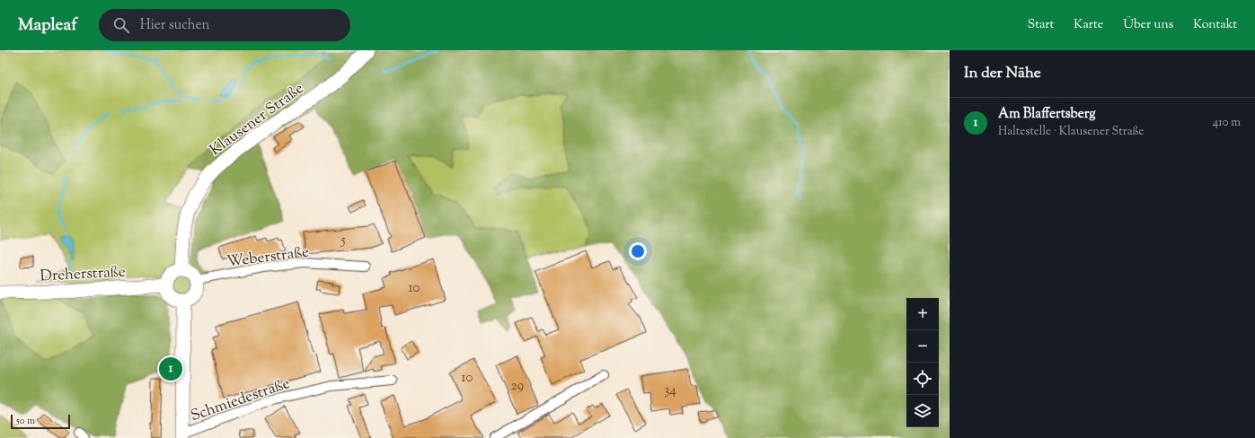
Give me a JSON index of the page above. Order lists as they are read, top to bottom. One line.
{"streets":{"main road":["Klausener Straße","Dreherstraße"],"street":["Weberstraße","Schmiedestraße"]},"crossings":[["Klausener Straße","Weberstraße"],["Klausener Straße","Dreherstraße"],["Weberstraße","Dreherstraße"]],"house_numbers":["5","10","10","29","34"],"scale_bar":"50 m","page":{"header":"Mapleaf","search":"Hier suchen","nav":["Start","Karte","Über uns","Kontakt"],"heading":"In der Nähe","list":[{"mark":"1","name":"Am Blaffertsberg","note":"Haltestelle · Klausener Straße","value":"410 m"}],"map_buttons":["+","−"],"pins":"1","scale":"50 m"}}
